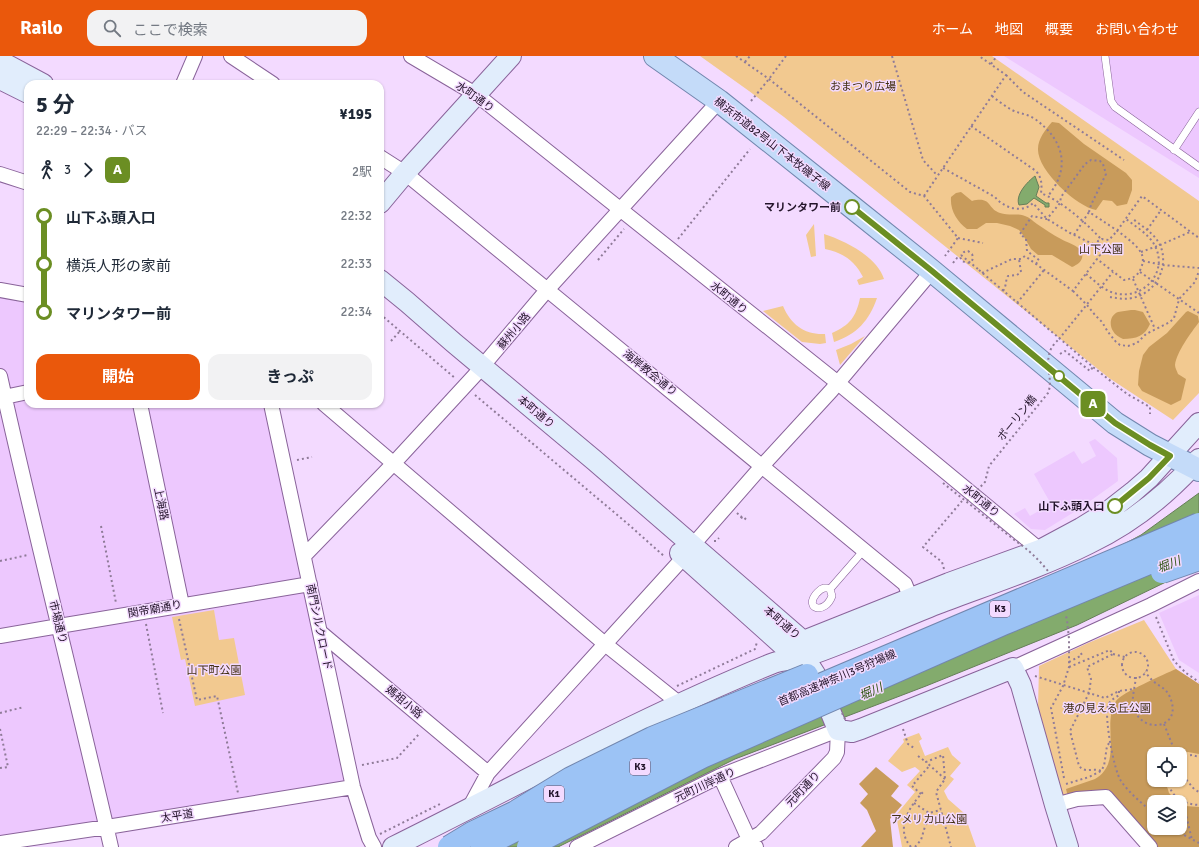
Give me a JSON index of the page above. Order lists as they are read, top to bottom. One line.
{"streets":{"highway":["K3","首都高速神奈川3号狩場線","K1"],"main road":["横浜市道82号山下本牧磯子線"],"street":["水町通り","蘇州小路","海岸教会通り","本町通り","上海路","関帝廟通り","市場通り","南門シルクロード","媽祖小路","元町川岸通り","元町通り","太平道"],"path":["ポーリン橋"]},"crossings":[["水町通り","蘇州小路"],["横浜市道82号山下本牧磯子線","蘇州小路"],["蘇州小路","海岸教会通り"],["蘇州小路","本町通り"],["蘇州小路","南門シルクロード"],["本町通り","元町川岸通り"],["本町通り","元町通り"],["上海路","関帝廟通り"],["関帝廟通り","市場通り"],["関帝廟通り","南門シルクロード"],["市場通り","太平道"],["南門シルクロード","媽祖小路"],["南門シルクロード","太平道"],["元町川岸通り","元町通り"]],"water":["堀川"],"parks":["おまつり広場","山下公園","山下町公園","港の見える丘公園","アメリカ山公園"],"places":["マリンタワー前","山下ふ頭入口"],"lines":["bus line A"],"page":{"header":"Railo","search":"ここで検索","nav":["ホーム","地図","概要","お問い合わせ"],"on_map":"A","heading":["5 分","22:29 – 22:34 · バス","¥195"],"legs":["3","A","2駅"],"list":[{"name":"山下ふ頭入口","value":"22:32"},{"name":"横浜人形の家前","value":"22:33"},{"name":"マリンタワー前","value":"22:34"}],"buttons":["開始","きっぷ"]}}
